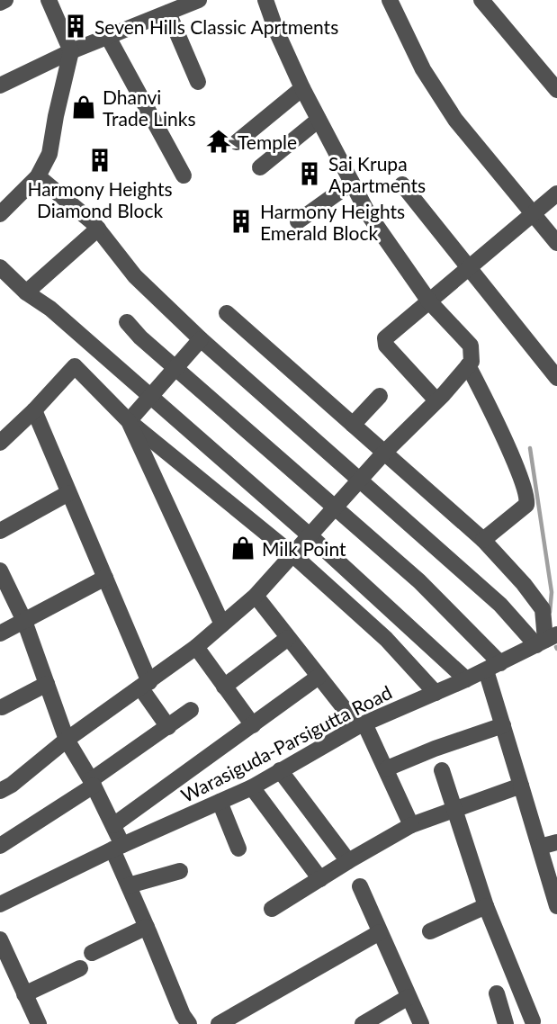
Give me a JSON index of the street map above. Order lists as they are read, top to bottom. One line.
{"streets":{"street":["Warasiguda-Parsigutta Road"]},"places":{"building":["Seven Hills Classic Aprtments","Harmony Heights Diamond Block","Sai Krupa Apartments","Harmony Heights Emerald Block"],"shop":["Dhanvi Trade Links","Milk Point"],"temple":["Temple"]}}
